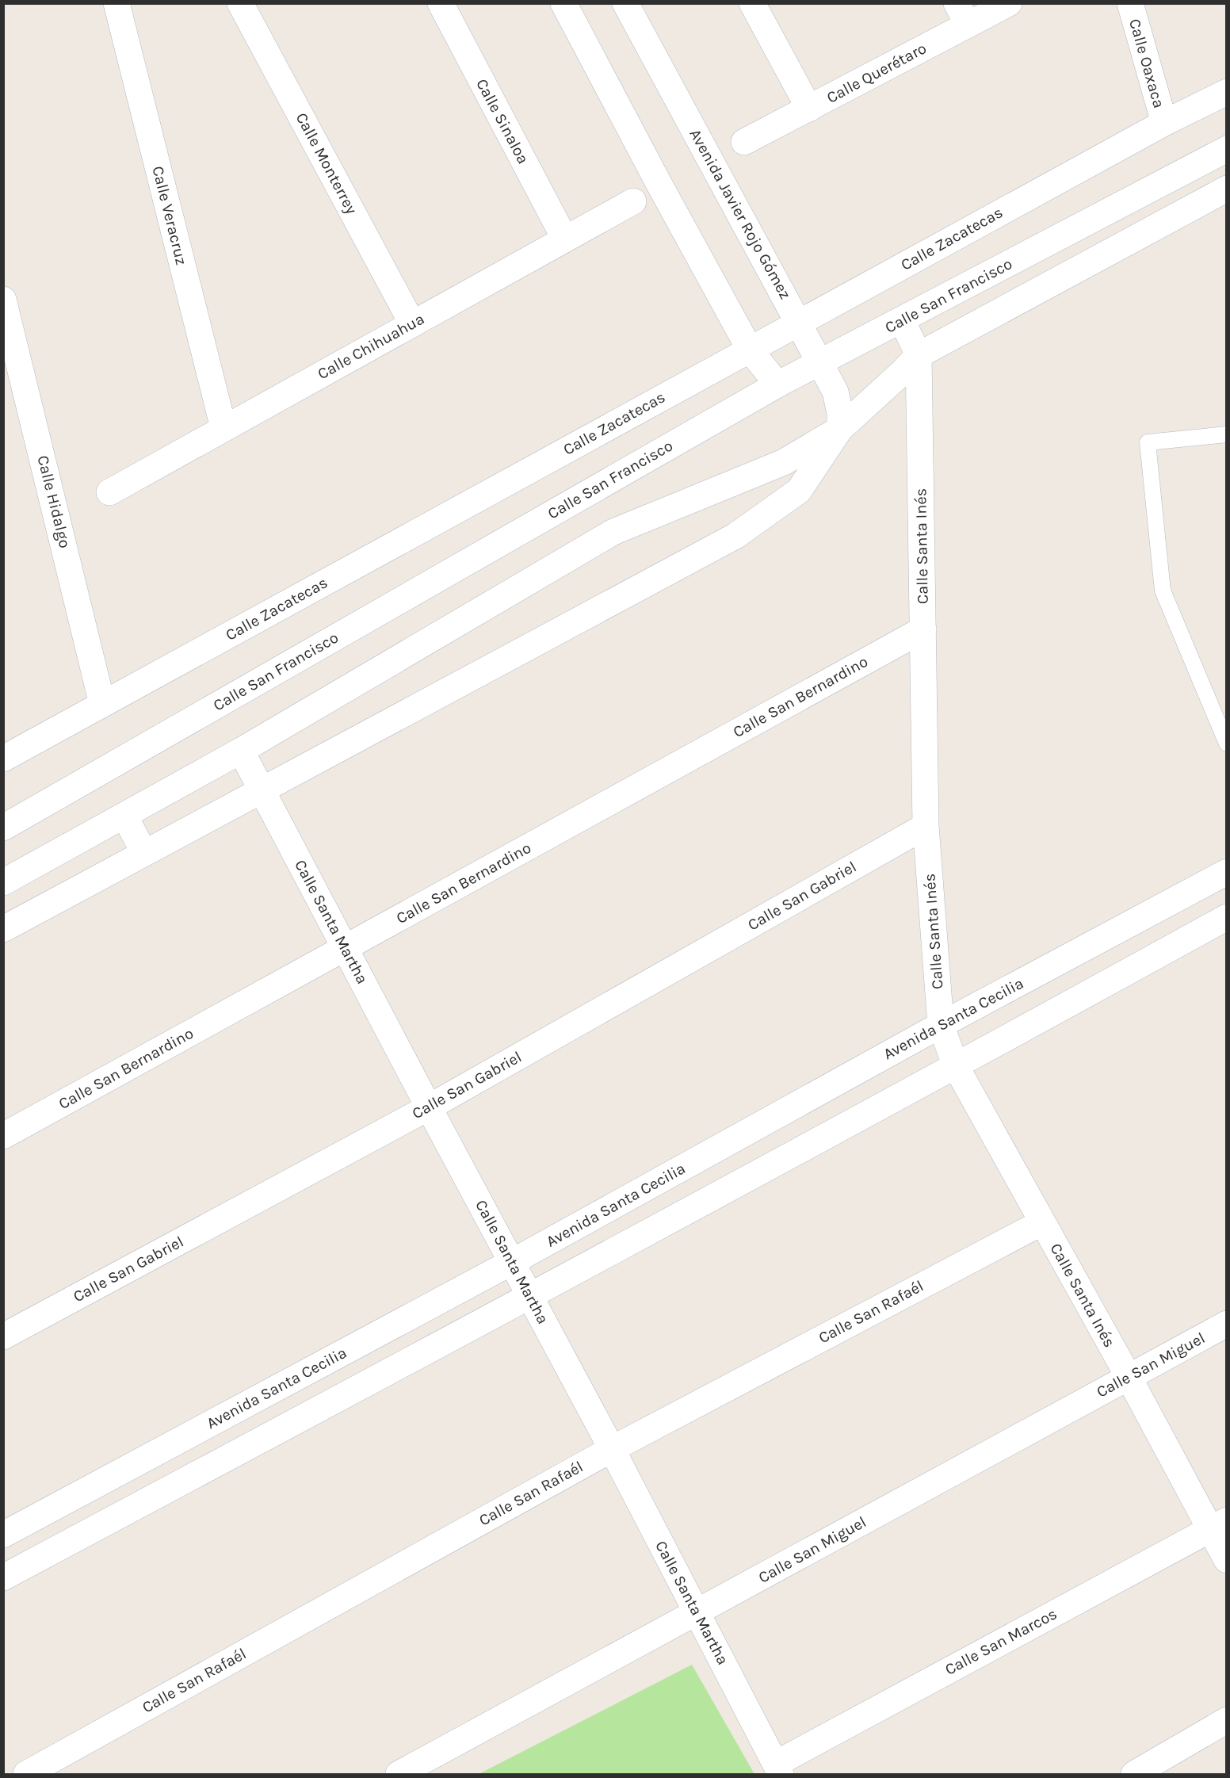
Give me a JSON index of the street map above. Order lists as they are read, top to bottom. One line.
{"streets":{"street":["Calle Oaxaca","Calle Querétaro","Calle Sinaloa","Calle Monterrey","Avenida Javier Rojo Gómez","Calle Veracruz","Calle Zacatecas","Calle San Francisco","Calle Chihuahua","Calle Hidalgo","Calle Santa Inés","Calle San Bernardino","Calle San Gabriel","Calle Santa Martha","Avenida Santa Cecilia","Calle San Rafaél","Calle San Miguel","Calle San Marcos"]},"crossings":[["Calle Oaxaca","Calle Zacatecas"],["Calle Sinaloa","Calle Chihuahua"],["Calle Monterrey","Calle Chihuahua"],["Avenida Javier Rojo Gómez","Calle Zacatecas"],["Avenida Javier Rojo Gómez","Calle San Francisco"],["Calle Veracruz","Calle Chihuahua"],["Calle Zacatecas","Calle Hidalgo"],["Calle San Francisco","Calle Santa Inés"],["Calle Santa Inés","Calle San Bernardino"],["Calle Santa Inés","Calle San Gabriel"],["Calle Santa Inés","Avenida Santa Cecilia"],["Calle Santa Inés","Calle San Rafaél"],["Calle Santa Inés","Calle San Miguel"],["Calle Santa Inés","Calle San Marcos"],["Calle San Bernardino","Calle Santa Martha"],["Calle San Gabriel","Calle Santa Martha"],["Calle Santa Martha","Avenida Santa Cecilia"],["Calle Santa Martha","Calle San Rafaél"],["Calle Santa Martha","Calle San Miguel"],["Calle Santa Martha","Calle San Marcos"]]}
